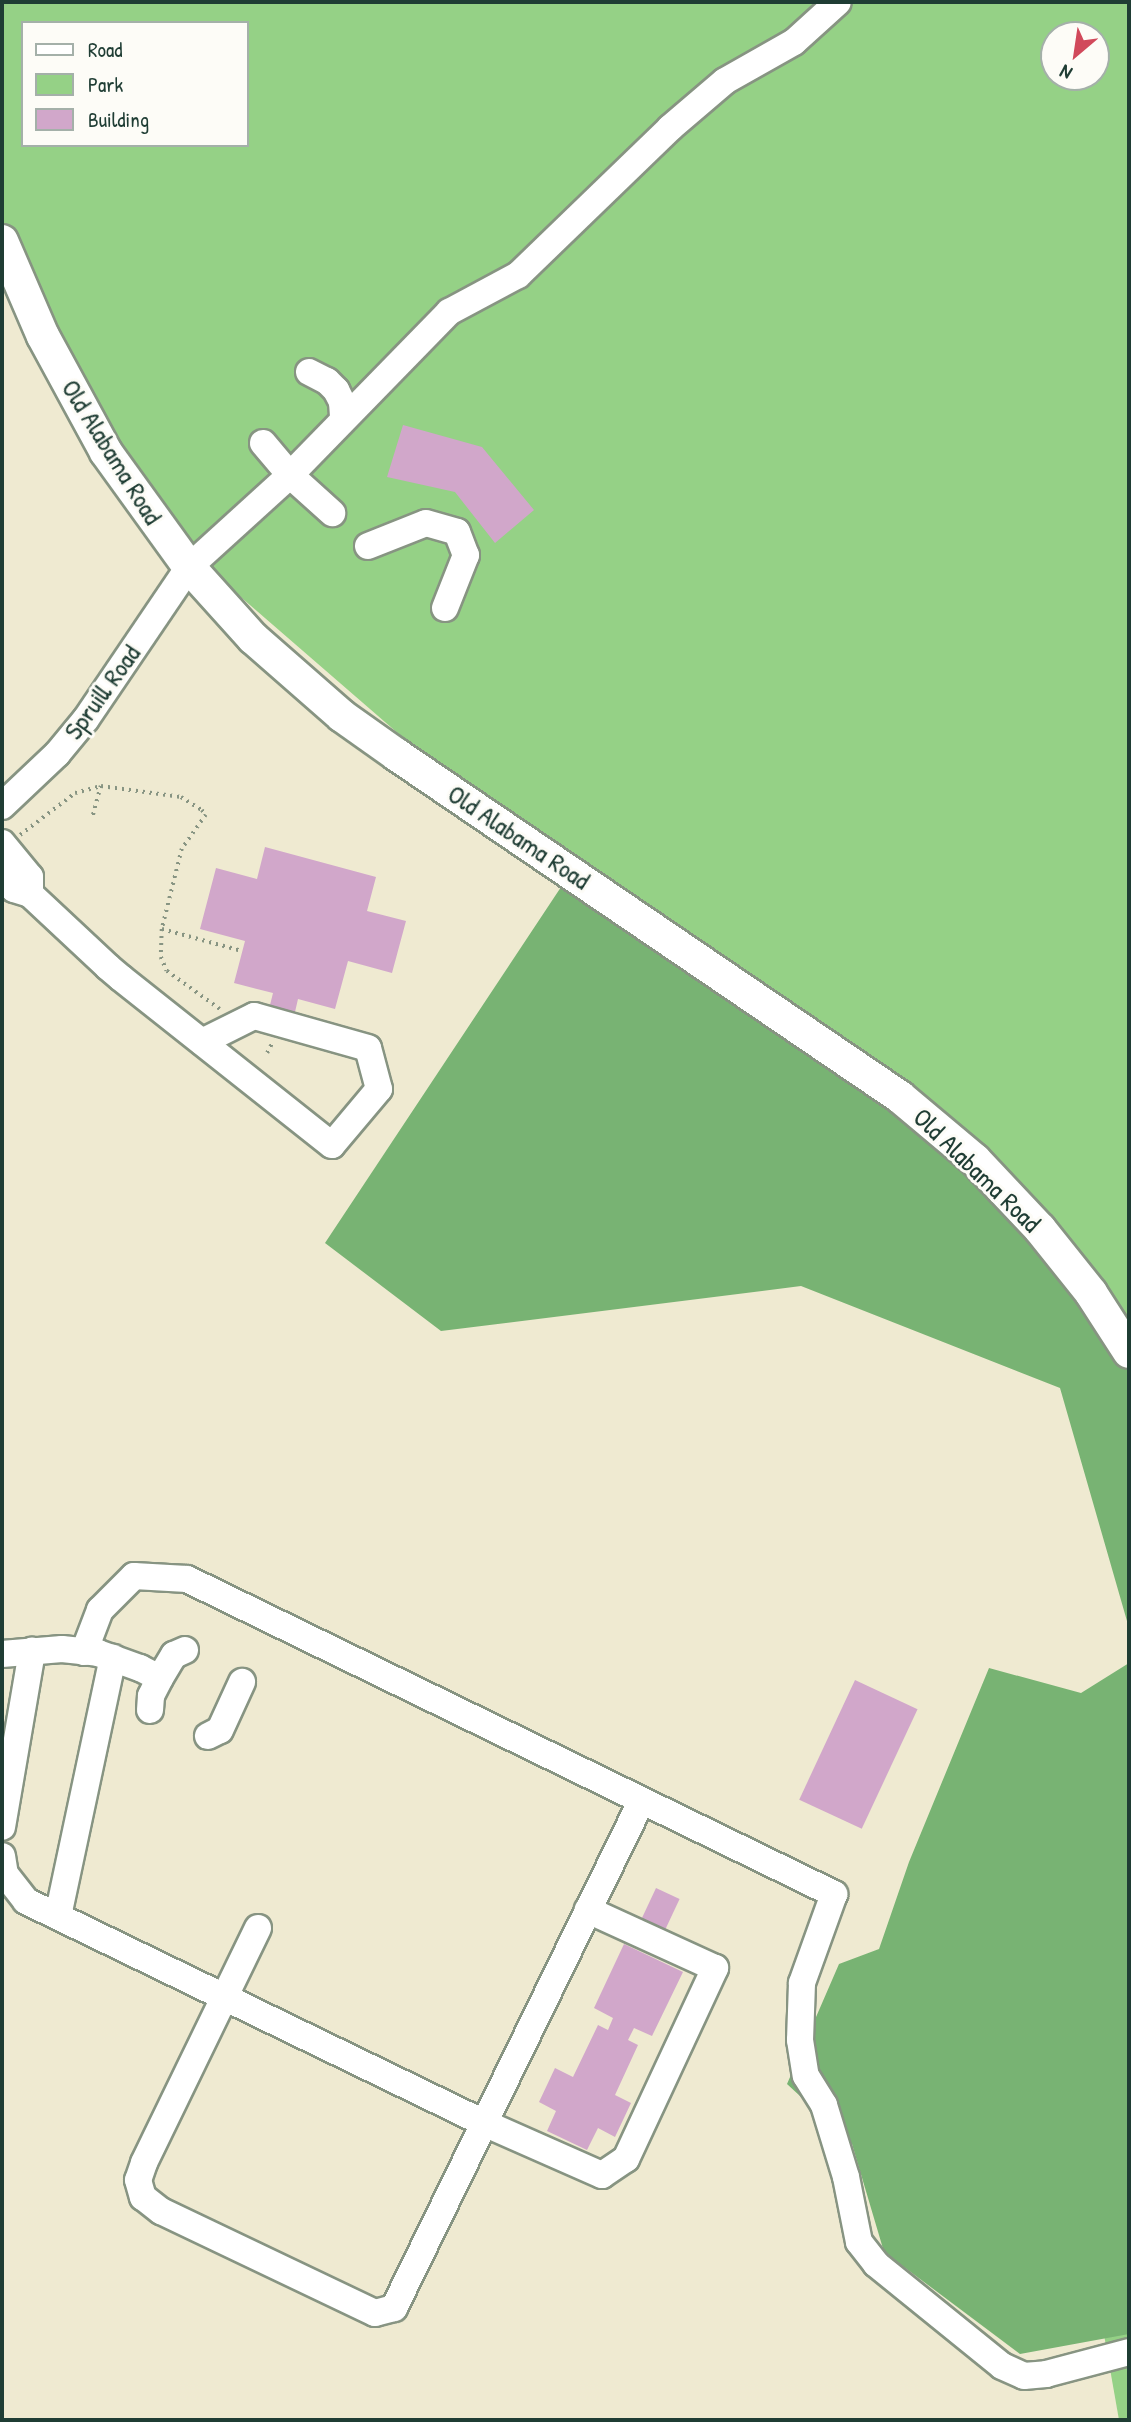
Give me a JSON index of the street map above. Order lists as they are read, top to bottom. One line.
{"streets":{"main road":["Old Alabama Road"],"street":["Spruill Road"]},"crossings":[["Old Alabama Road","Spruill Road"]],"legend":["Road","Park","Building"],"north":"bottom left"}
